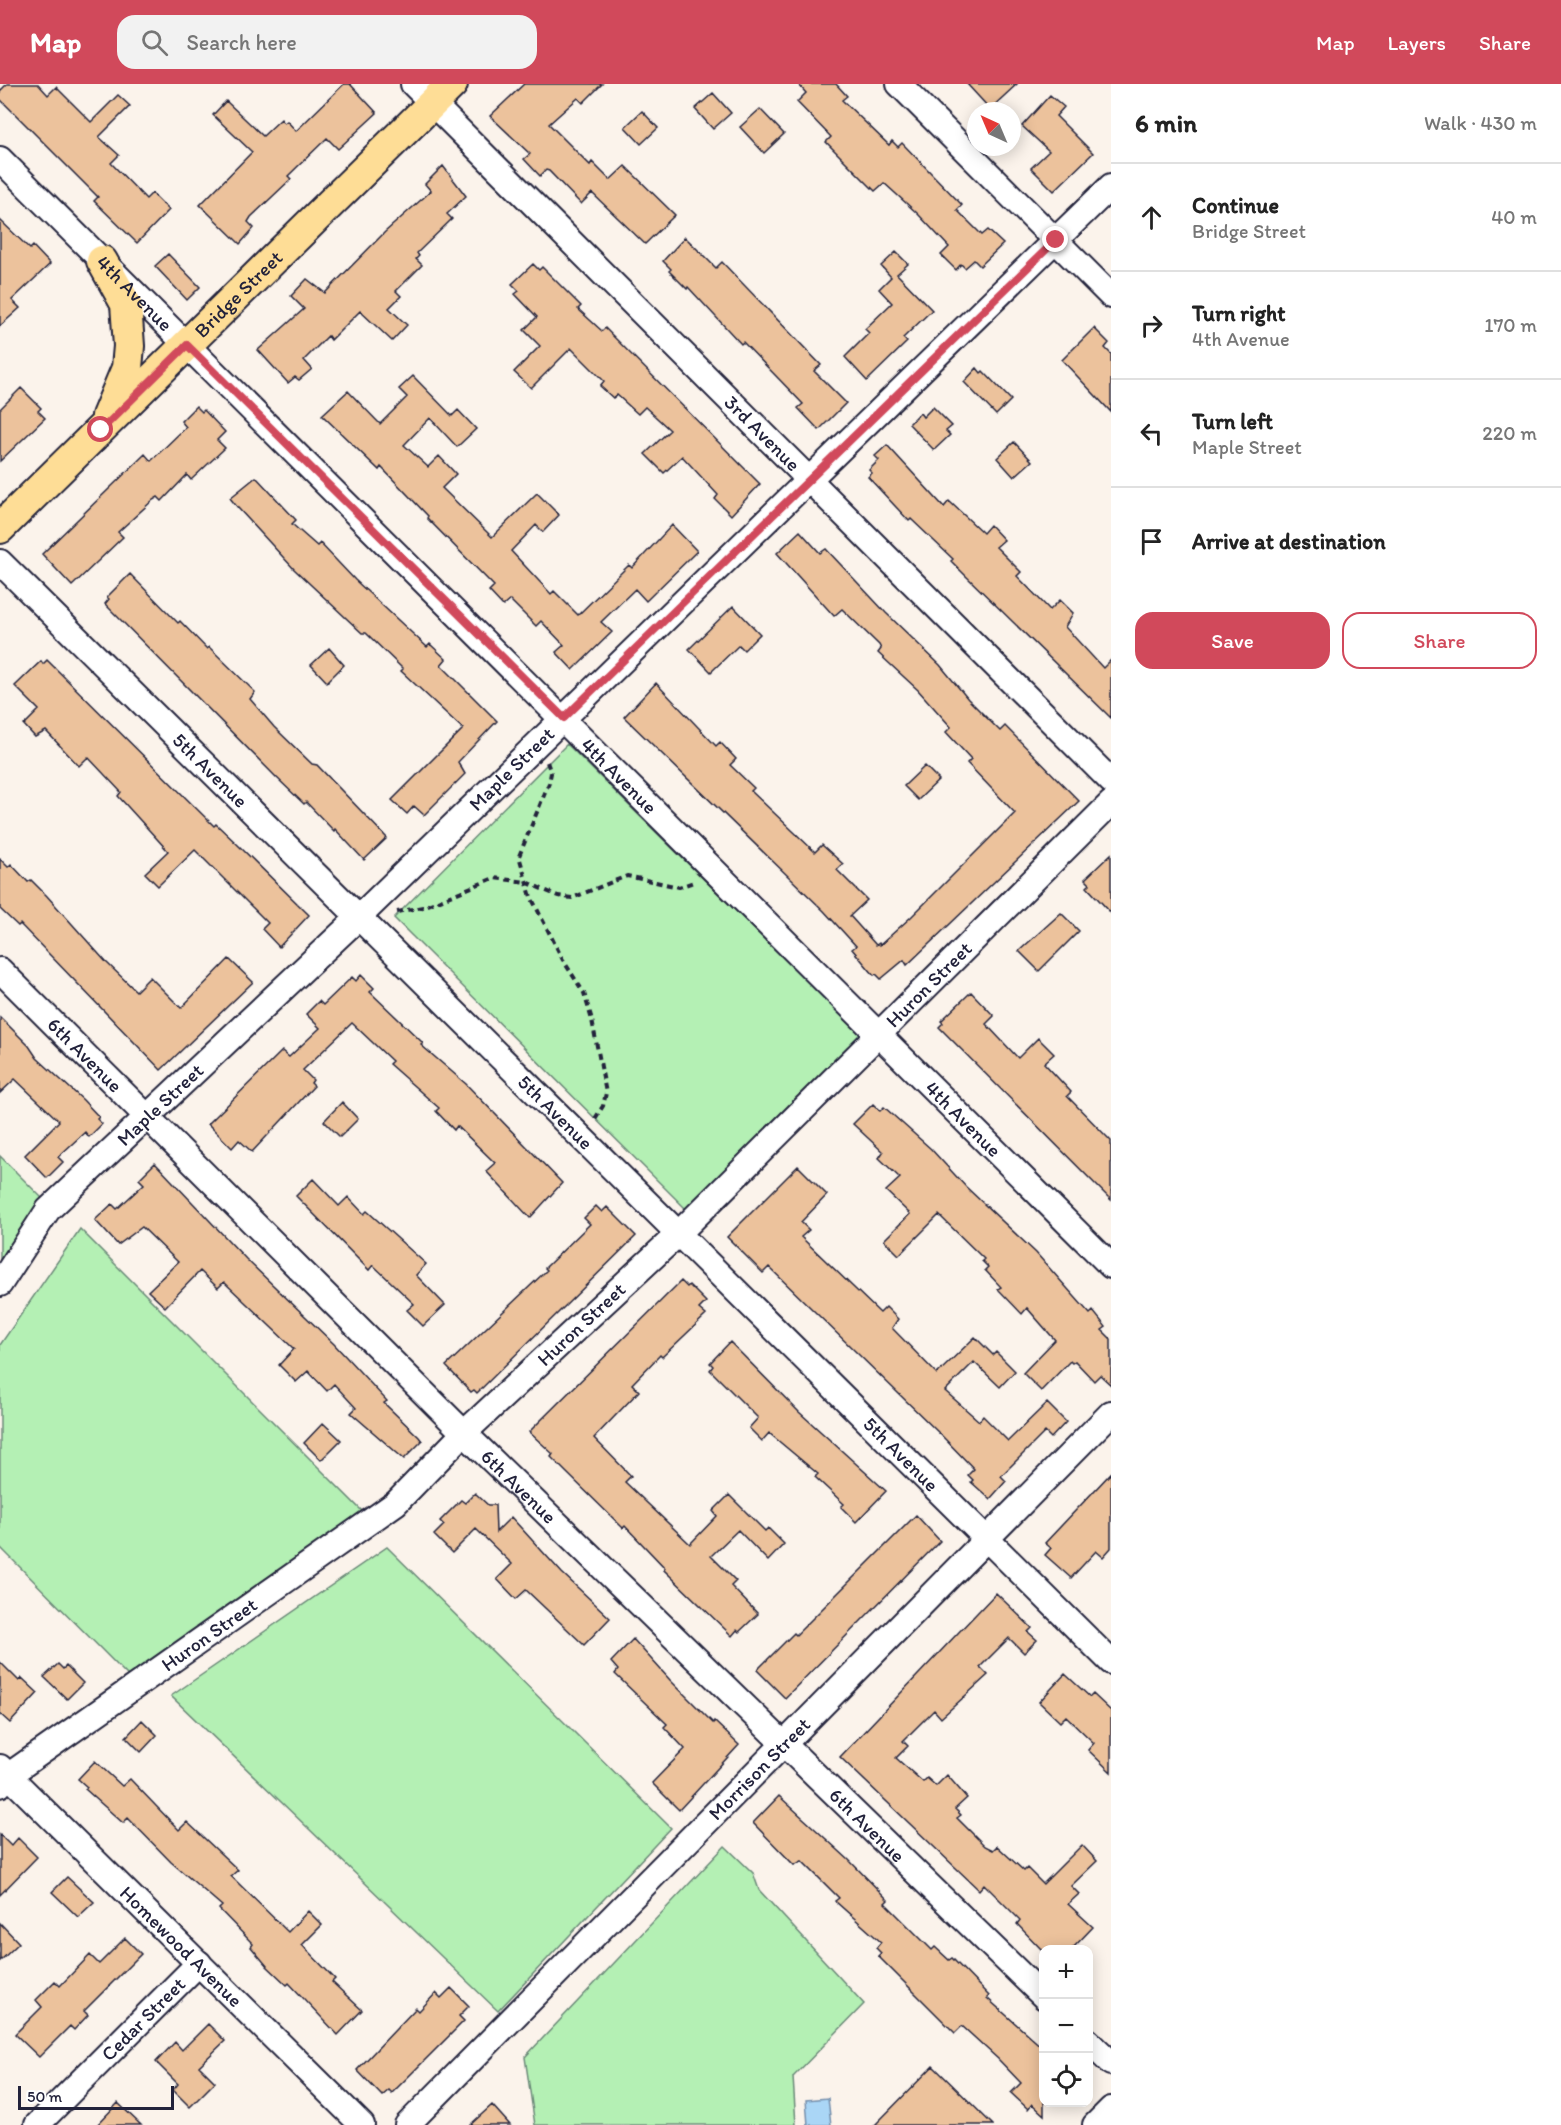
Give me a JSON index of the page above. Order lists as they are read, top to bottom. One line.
{"streets":{"main road":["Bridge Street"],"street":["4th Avenue","3rd Avenue","Maple Street","5th Avenue","Huron Street","6th Avenue","Morrison Street","Homewood Avenue","Cedar Street"]},"crossings":[["4th Avenue","Bridge Street"],["4th Avenue","Maple Street"],["4th Avenue","Huron Street"],["Bridge Street","3rd Avenue"],["3rd Avenue","Maple Street"],["Maple Street","5th Avenue"],["Maple Street","6th Avenue"],["5th Avenue","Huron Street"],["5th Avenue","Morrison Street"],["Huron Street","6th Avenue"],["Huron Street","Homewood Avenue"],["6th Avenue","Morrison Street"],["Homewood Avenue","Cedar Street"]],"scale_bar":"50 m","north":"top left","page":{"header":"Map","search":"Search here","nav":["Map","Layers","Share"],"heading":["6 min","Walk · 430 m"],"list":[["Continue","Bridge Street","40 m"],["Turn right","4th Avenue","170 m"],["Turn left","Maple Street","220 m"],"Arrive at destination"],"buttons":["Save","Share"],"map_buttons":["+","−"],"scale":"50 m"}}
